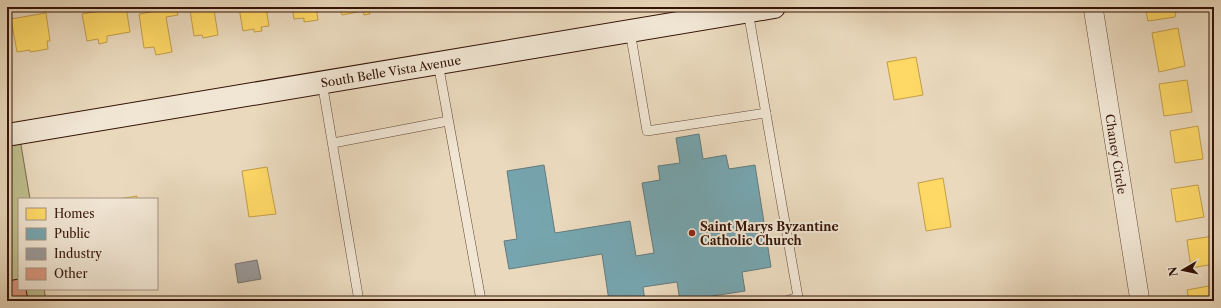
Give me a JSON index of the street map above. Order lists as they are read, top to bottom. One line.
{"streets":{"street":["South Belle Vista Avenue","Chaney Circle"]},"places":["Saint Marys Byzantine Catholic Church"],"legend":["Homes","Public","Industry","Other"],"north":"left"}
